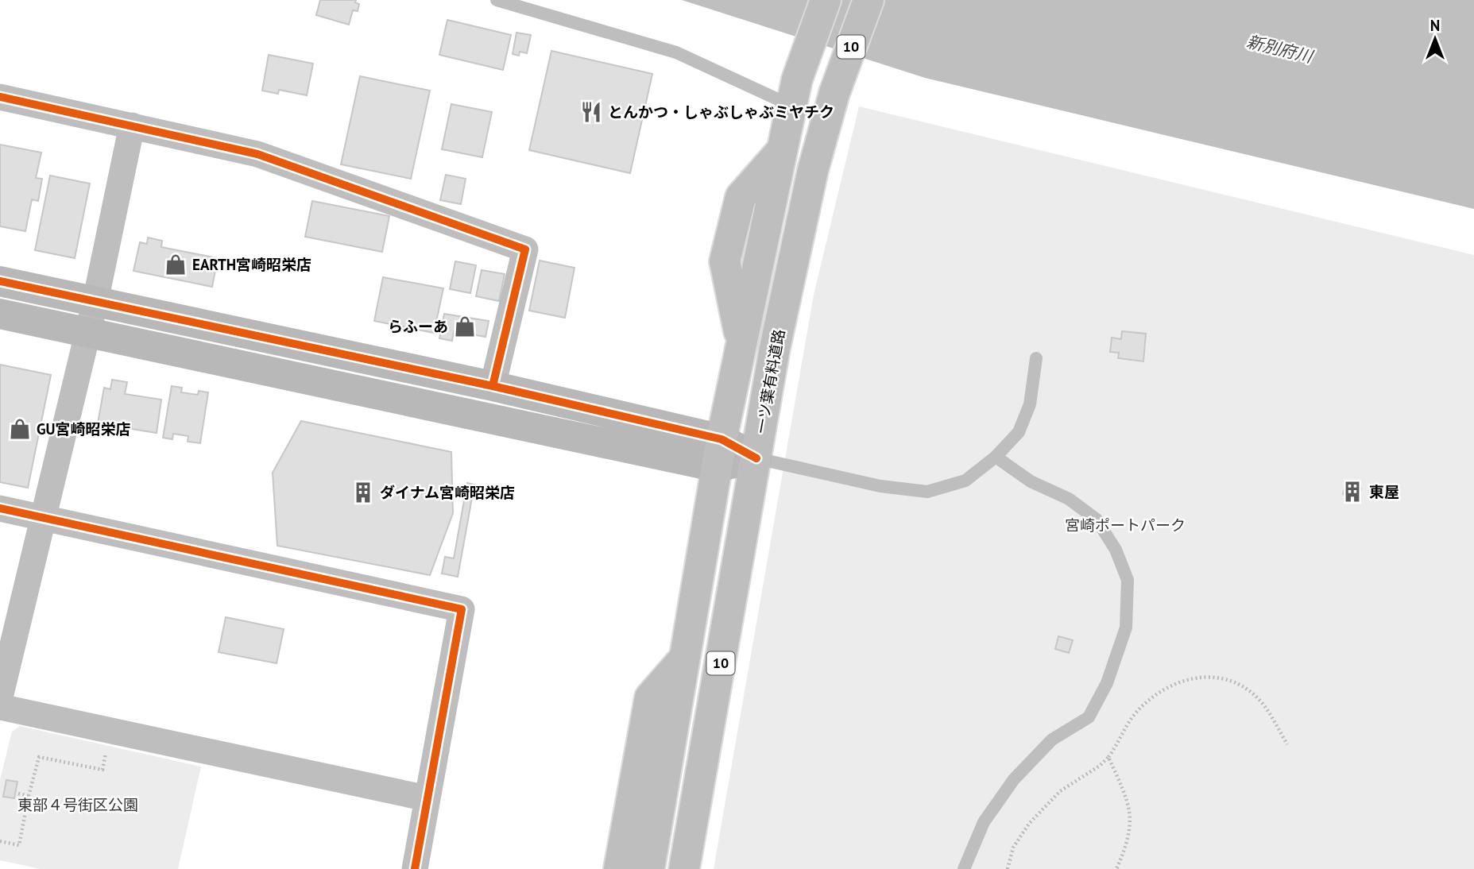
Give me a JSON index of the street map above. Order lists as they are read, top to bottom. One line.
{"streets":{"main road":["10","一ツ葉有料道路"]},"water":["新別府川"],"parks":["宮崎ポートパーク","東部４号街区公園"],"places":{"restaurant":["とんかつ・しゃぶしゃぶミヤチク"],"shop":["EARTH宮崎昭栄店","らふーあ","GU宮崎昭栄店"],"building":["東屋","ダイナム宮崎昭栄店"]},"north":"top"}
